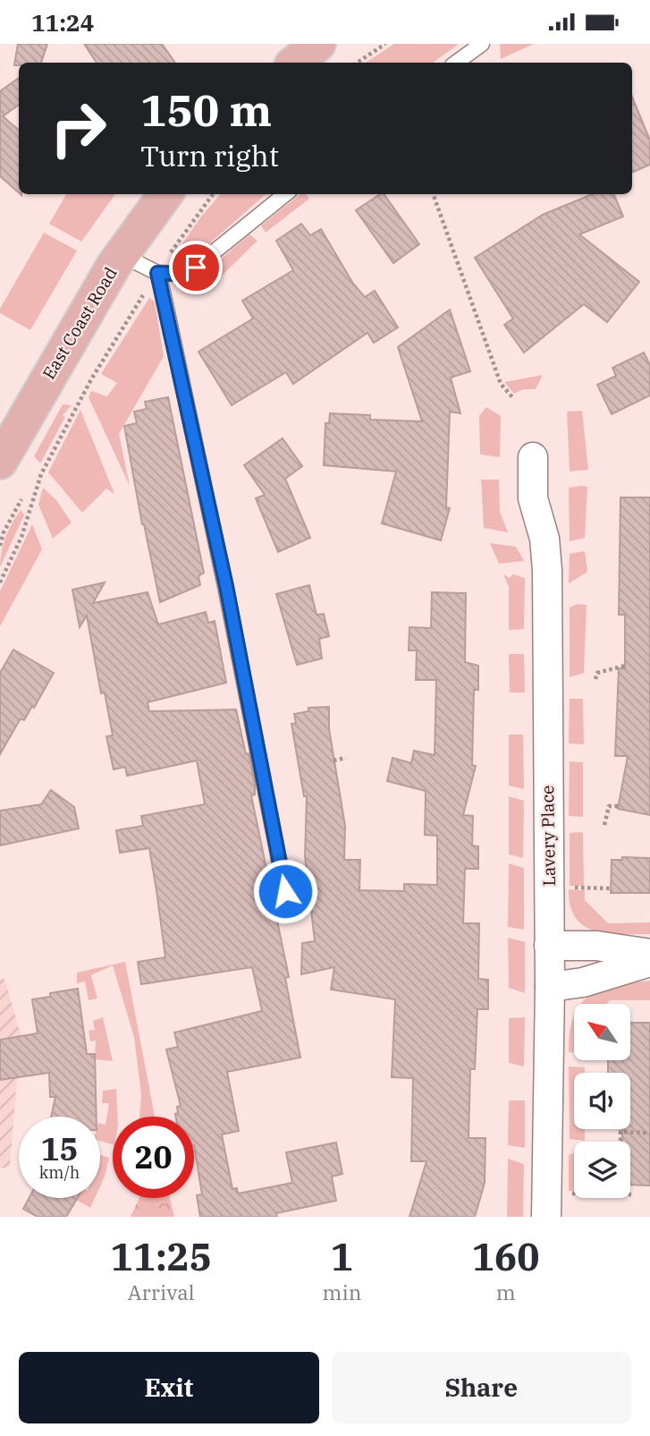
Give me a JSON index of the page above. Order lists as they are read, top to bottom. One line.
{"streets":{"main road":["East Coast Road"],"street":["Lavery Place"]},"north":"top left","page":{"status":"11:24","turn":["150 m","Turn right"],"speed":"15 km/h","limit":"20","eta":["11:25","Arrival","1","min","160","m"],"buttons":["Exit","Share"]}}
